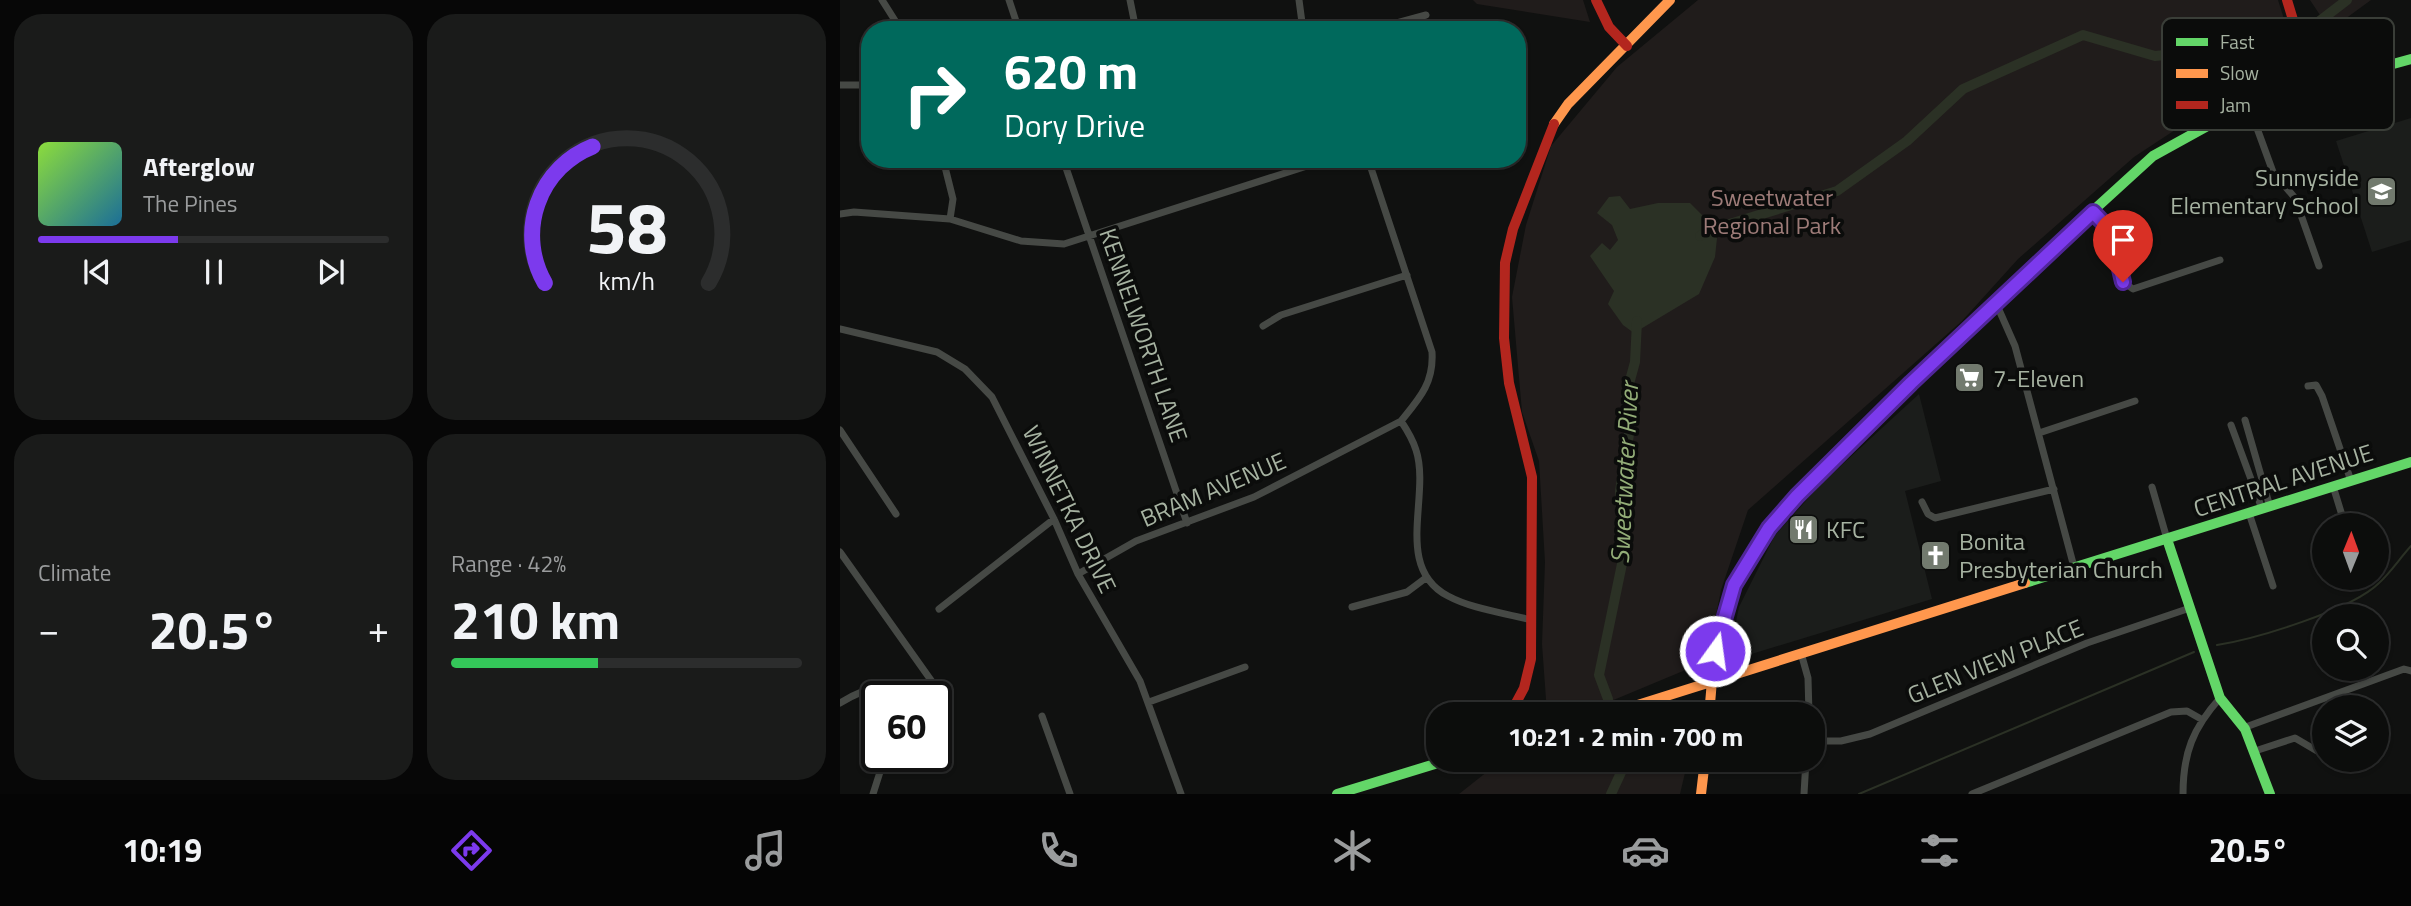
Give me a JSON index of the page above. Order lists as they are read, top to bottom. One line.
{"streets":{"main road":["CENTRAL AVENUE"],"street":["KENNELWORTH LANE","BRAM AVENUE","WINNETKA DRIVE","GLEN VIEW PLACE"]},"crossings":[["KENNELWORTH LANE","BRAM AVENUE"],["BRAM AVENUE","WINNETKA DRIVE"]],"water":["Sweetwater River"],"parks":["Sweetwater Regional Park"],"places":{"school or university":["Sunnyside Elementary School"],"supermarket":["7-Eleven"],"restaurant":["KFC"],"church":["Bonita Presbyterian Church"]},"legend":["Fast","Slow","Jam"],"north":"top","page":{"turn":["620 m","Dory Drive"],"song":["Afterglow","The Pines"],"tile":["Climate",["Range · 42%","210 km"]],"heat":["−","20.5°","+"],"limit":"60","trip":"10:21 · 2 min · 700 m","tabs":["10:19","20.5°"],"gauge":["58","km/h"]}}
